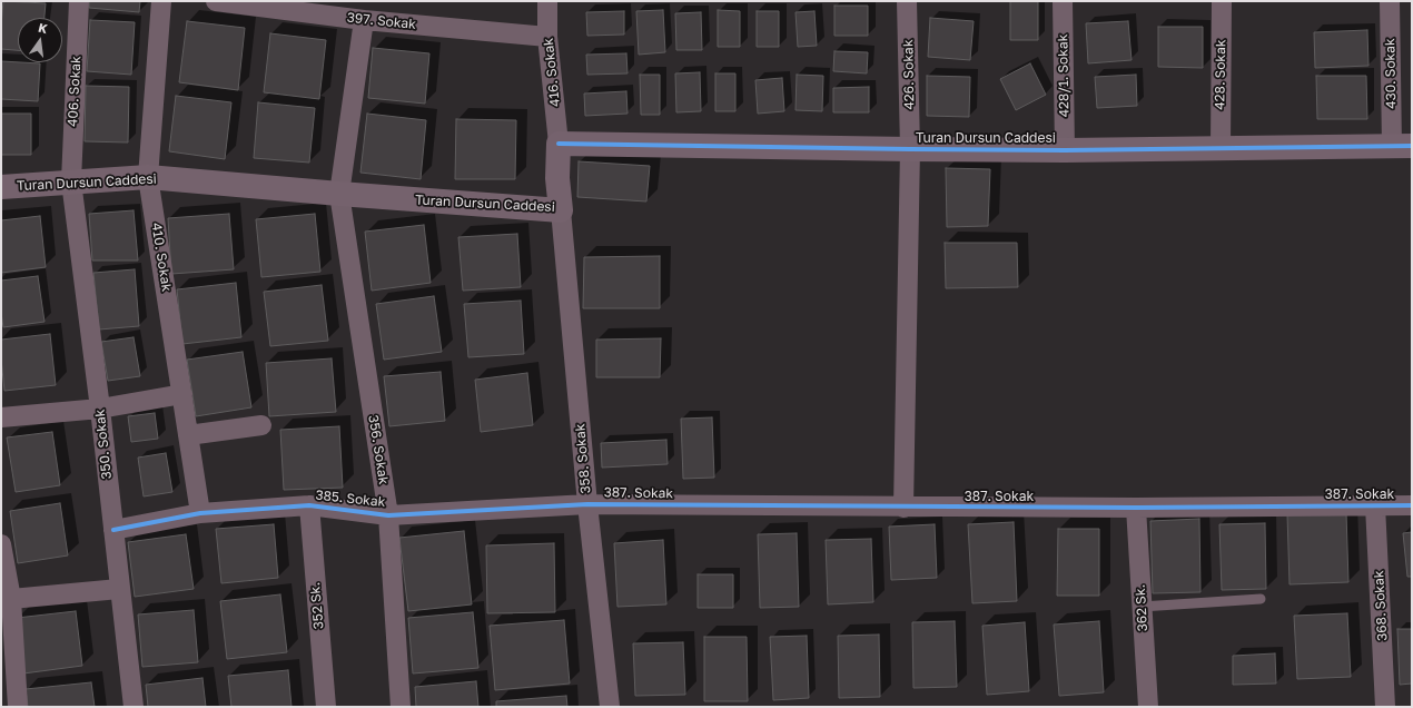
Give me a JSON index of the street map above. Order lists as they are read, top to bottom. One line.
{"streets":{"street":["397. Sokak","416. Sokak","430. Sokak","426. Sokak","428. Sokak","428/1. Sokak","406. Sokak","Turan Dursun Caddesi","410. Sokak","350. Sokak","356. Sokak","358. Sokak","387. Sokak","385. Sokak","352 Sk.","368. Sokak","362 Sk."]},"crossings":[["397. Sokak","416. Sokak"],["397. Sokak","356. Sokak"],["416. Sokak","Turan Dursun Caddesi"],["430. Sokak","Turan Dursun Caddesi"],["426. Sokak","Turan Dursun Caddesi"],["426. Sokak","387. Sokak"],["428. Sokak","Turan Dursun Caddesi"],["428/1. Sokak","Turan Dursun Caddesi"],["406. Sokak","Turan Dursun Caddesi"],["406. Sokak","350. Sokak"],["Turan Dursun Caddesi","410. Sokak"],["Turan Dursun Caddesi","350. Sokak"],["Turan Dursun Caddesi","356. Sokak"],["Turan Dursun Caddesi","358. Sokak"],["410. Sokak","385. Sokak"],["350. Sokak","385. Sokak"],["356. Sokak","385. Sokak"],["358. Sokak","387. Sokak"],["358. Sokak","385. Sokak"],["387. Sokak","385. Sokak"],["387. Sokak","368. Sokak"],["387. Sokak","362 Sk."],["385. Sokak","352 Sk."]],"north":"top"}
